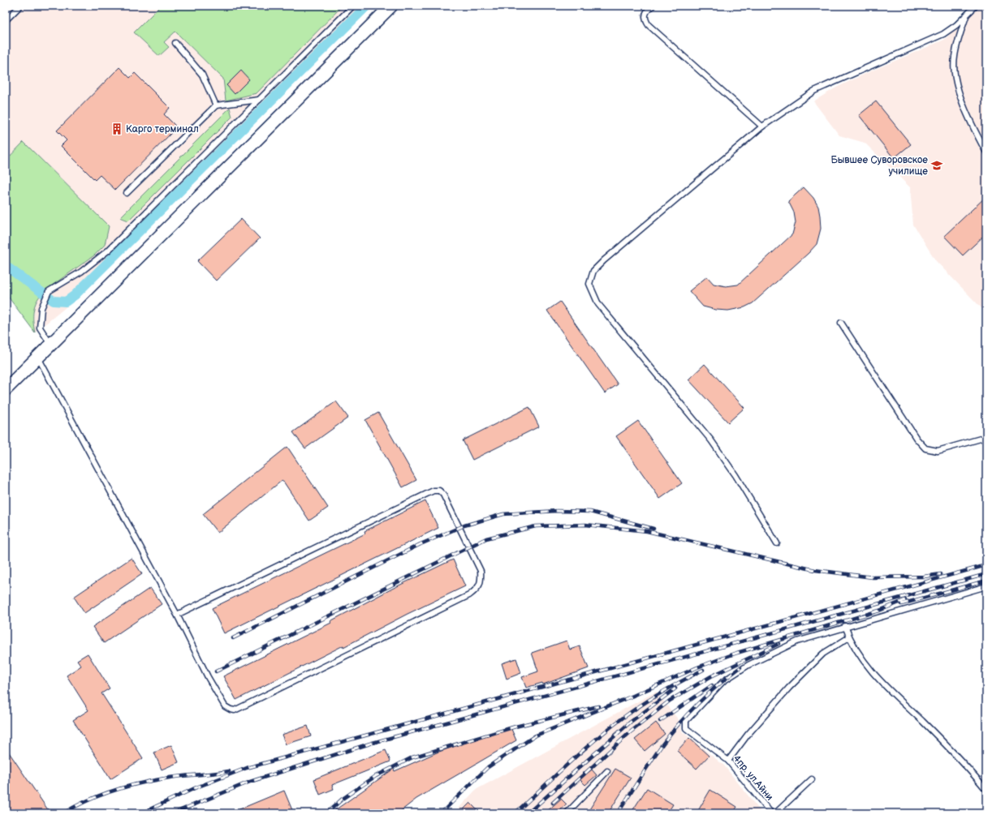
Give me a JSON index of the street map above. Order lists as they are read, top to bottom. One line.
{"streets":{"lane":["4пр. ул.Айни"]},"places":{"building":["Карго терминал"],"school or university":["Бывшее Суворовское училище"]}}
